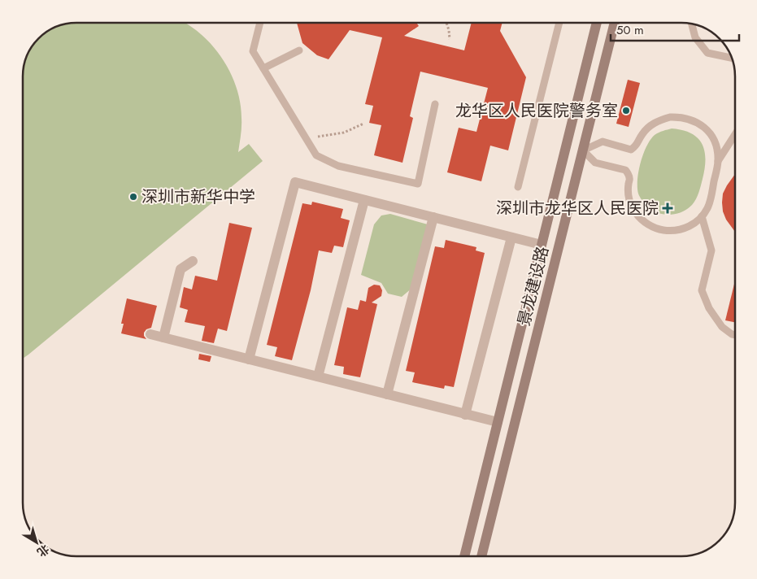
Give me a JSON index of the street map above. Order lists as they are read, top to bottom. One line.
{"streets":{"main road":["景龙建设路"]},"places":{"other":["龙华区人民医院警务室","深圳市新华中学"],"health":["深圳市龙华区人民医院"]},"scale_bar":"50 m","north":"bottom right"}
